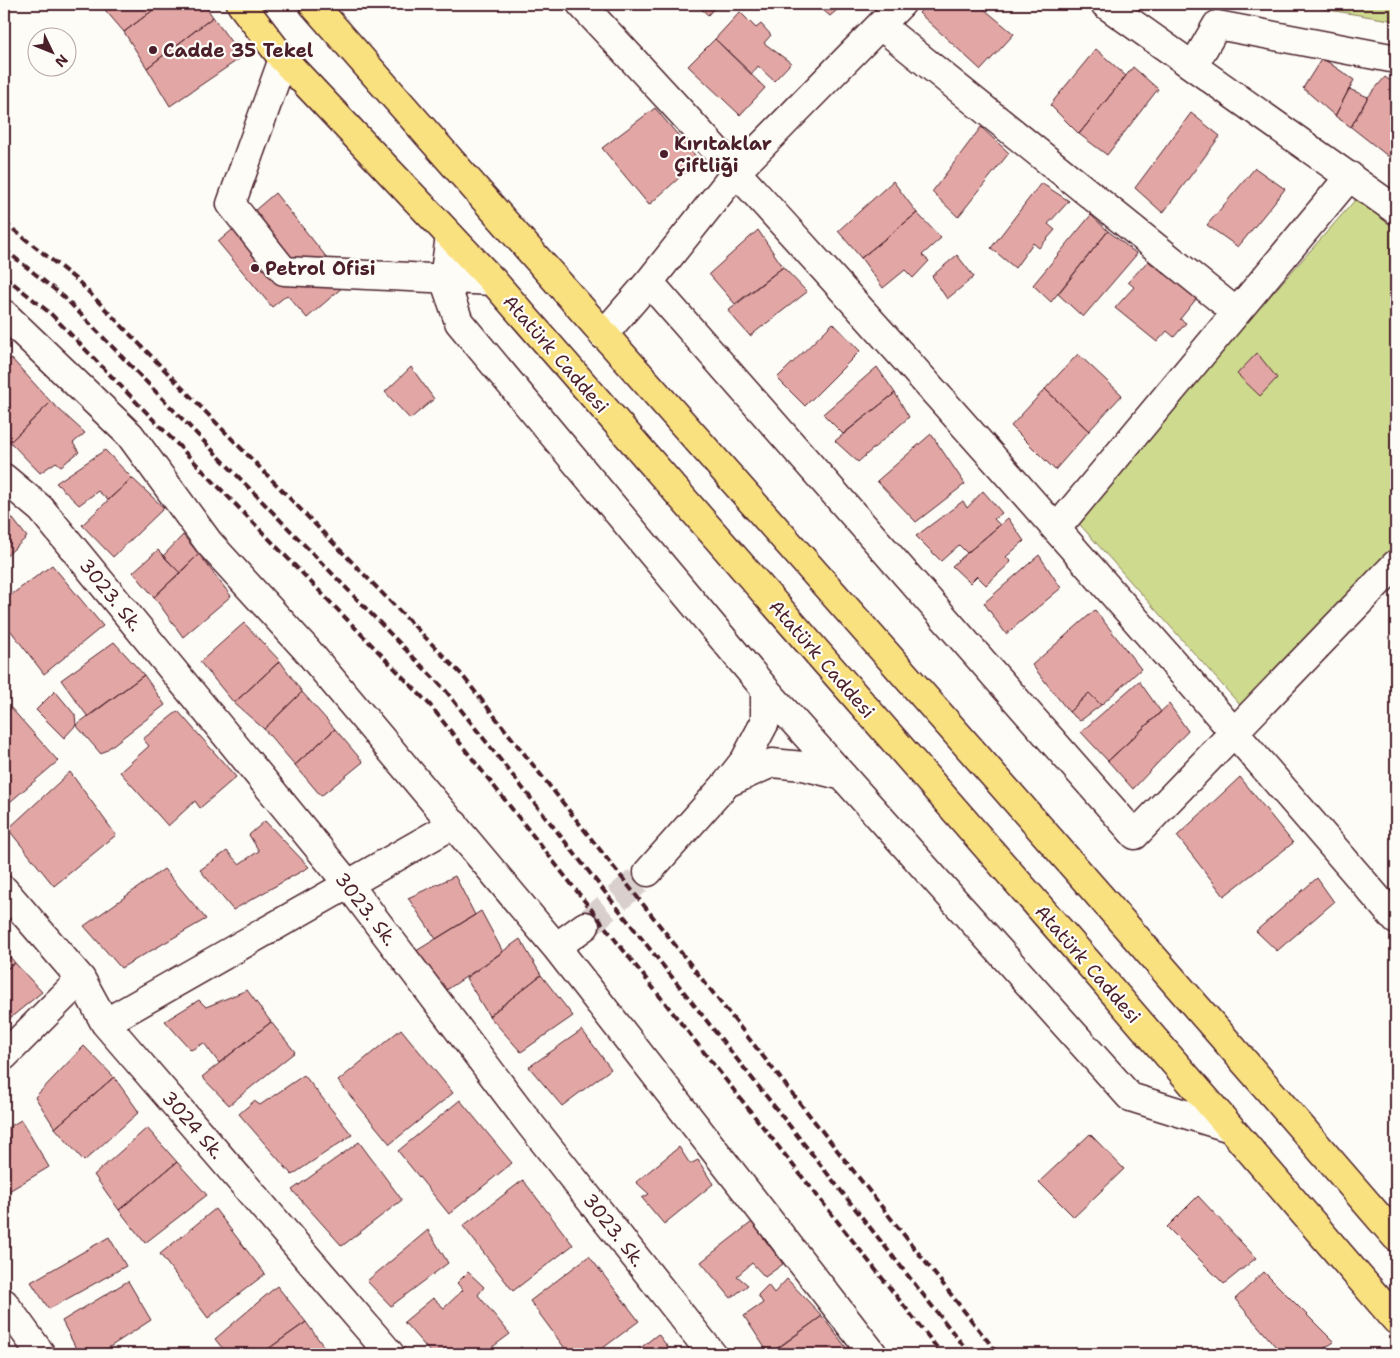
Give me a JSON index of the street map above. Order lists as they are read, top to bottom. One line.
{"streets":{"highway":["Atatürk Caddesi"],"street":["3023. Sk.","3024 Sk."]},"places":["Cadde 35 Tekel","Kırıtaklar Çiftliği","Petrol Ofisi"],"north":"bottom right"}
